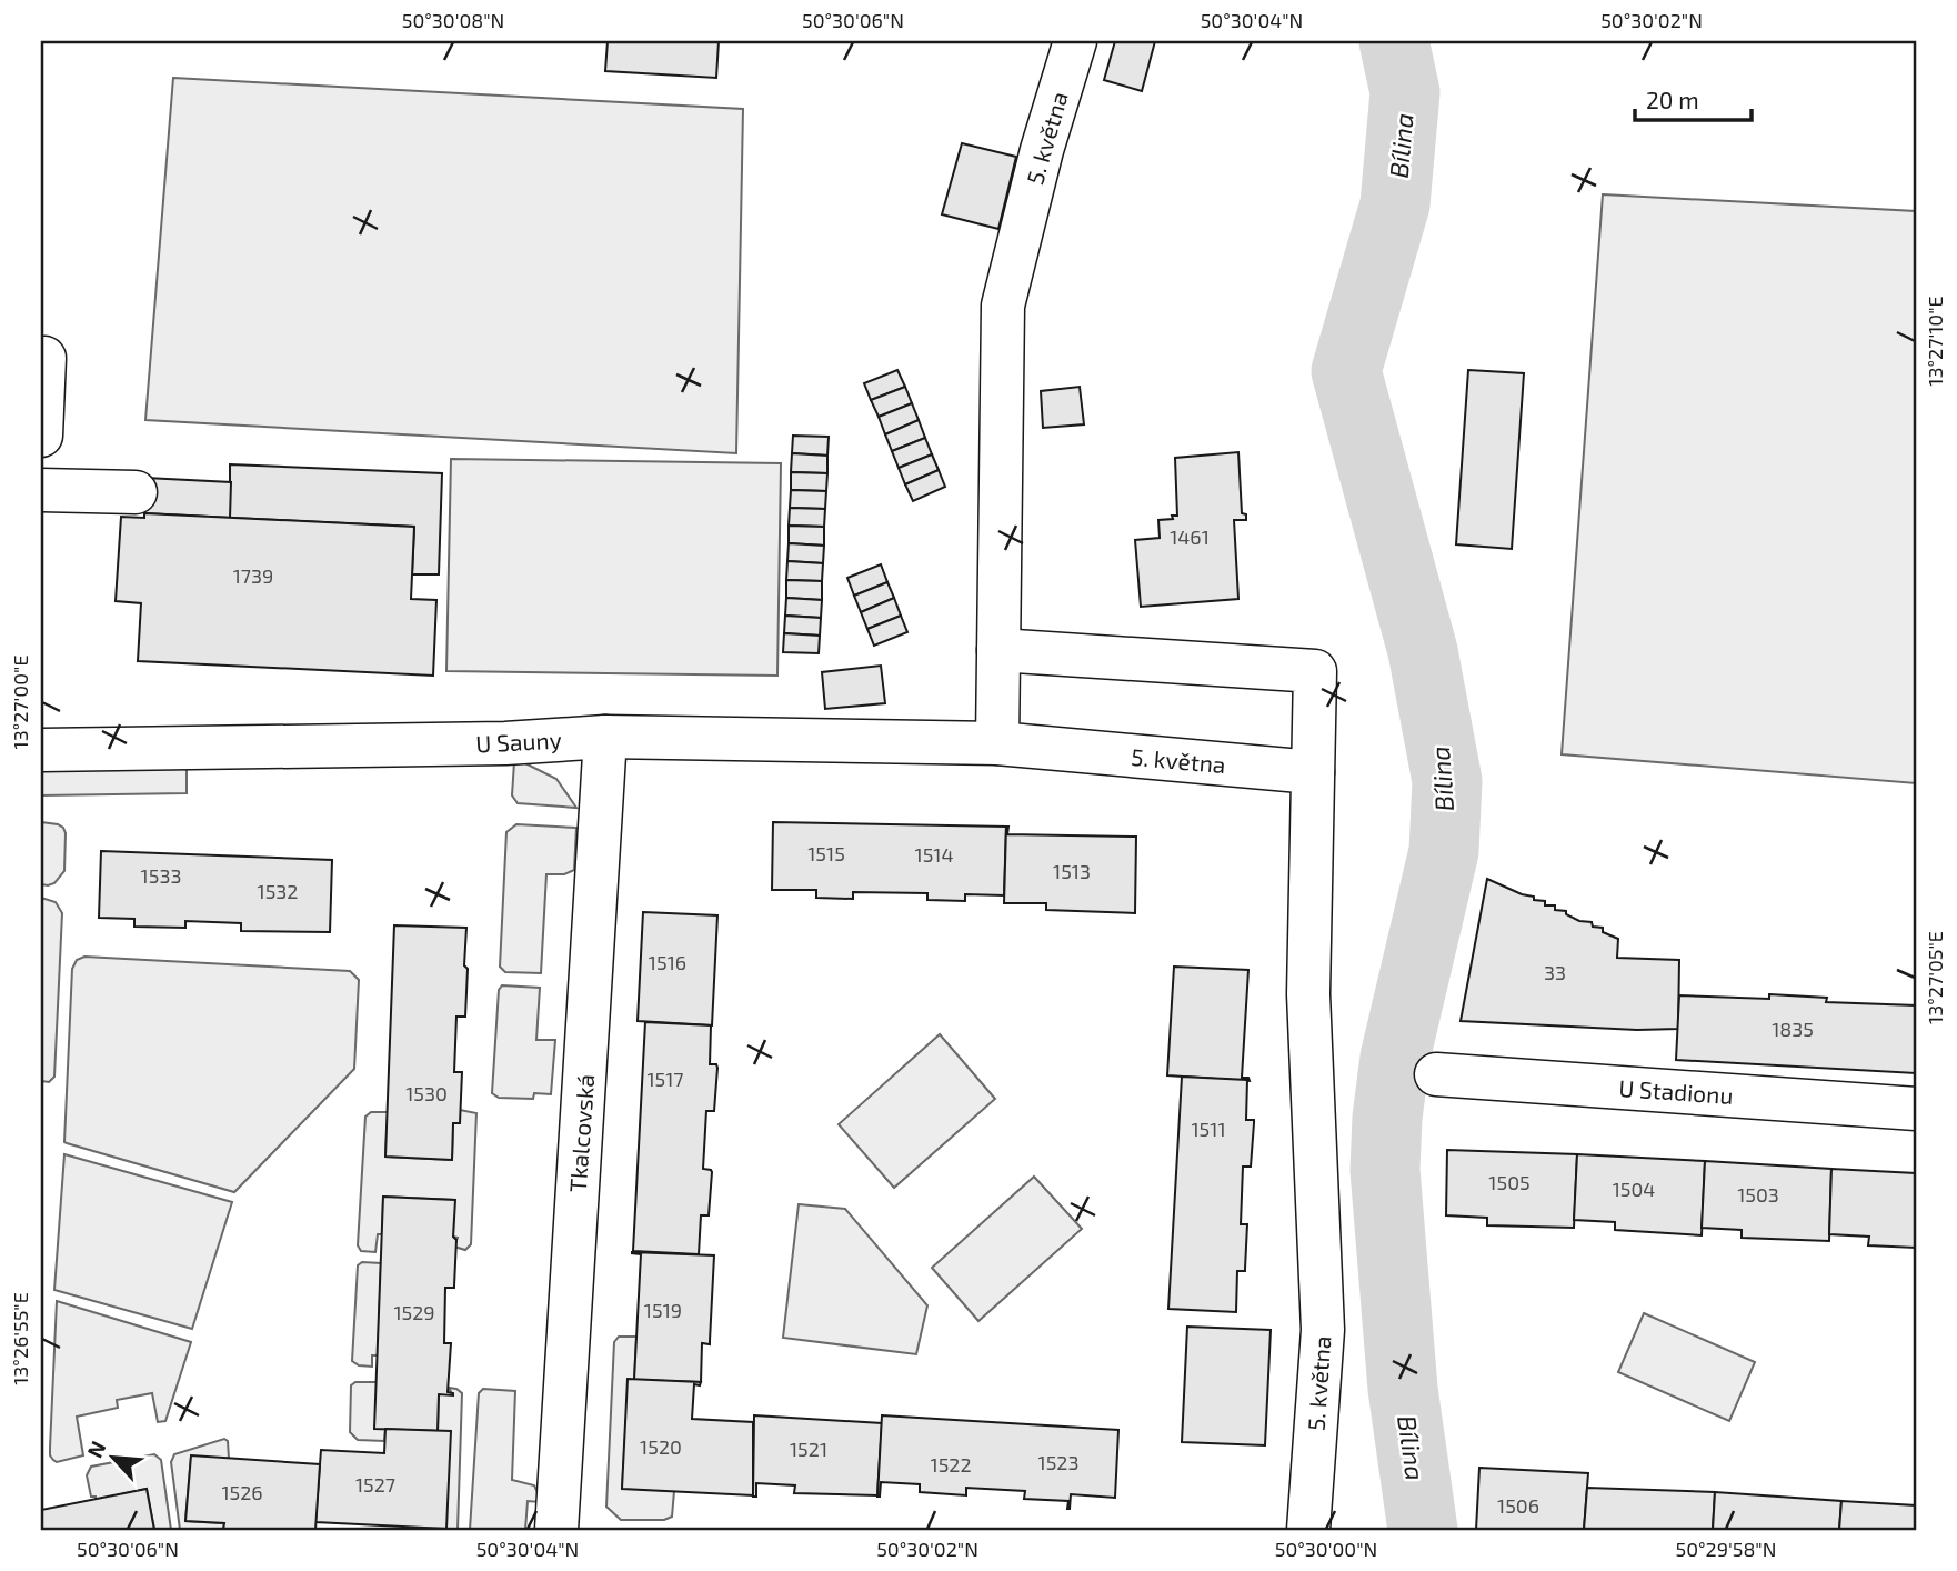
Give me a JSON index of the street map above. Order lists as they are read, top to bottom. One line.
{"streets":{"street":["5. května","U Sauny","U Stadionu","Tkalcovská"]},"crossings":[["5. května","U Sauny"],["U Sauny","Tkalcovská"]],"water":["Bílina"],"house_numbers":["1461","1739","1515","1514","1513","1533","1532","1516","33","1835","1517","1530","1511","1505","1504","1503","1519","1529","1520","1521","1523","1522","1527","1526","1506"],"scale_bar":"20 m","north":"top left","coordinates":["50°30'08\"N","50°30'06\"N","50°30'04\"N","50°30'02\"N","13°27'10\"E","13°27'00\"E","13°27'05\"E","13°26'55\"E","50°30'00\"N","50°29'58\"N"]}
